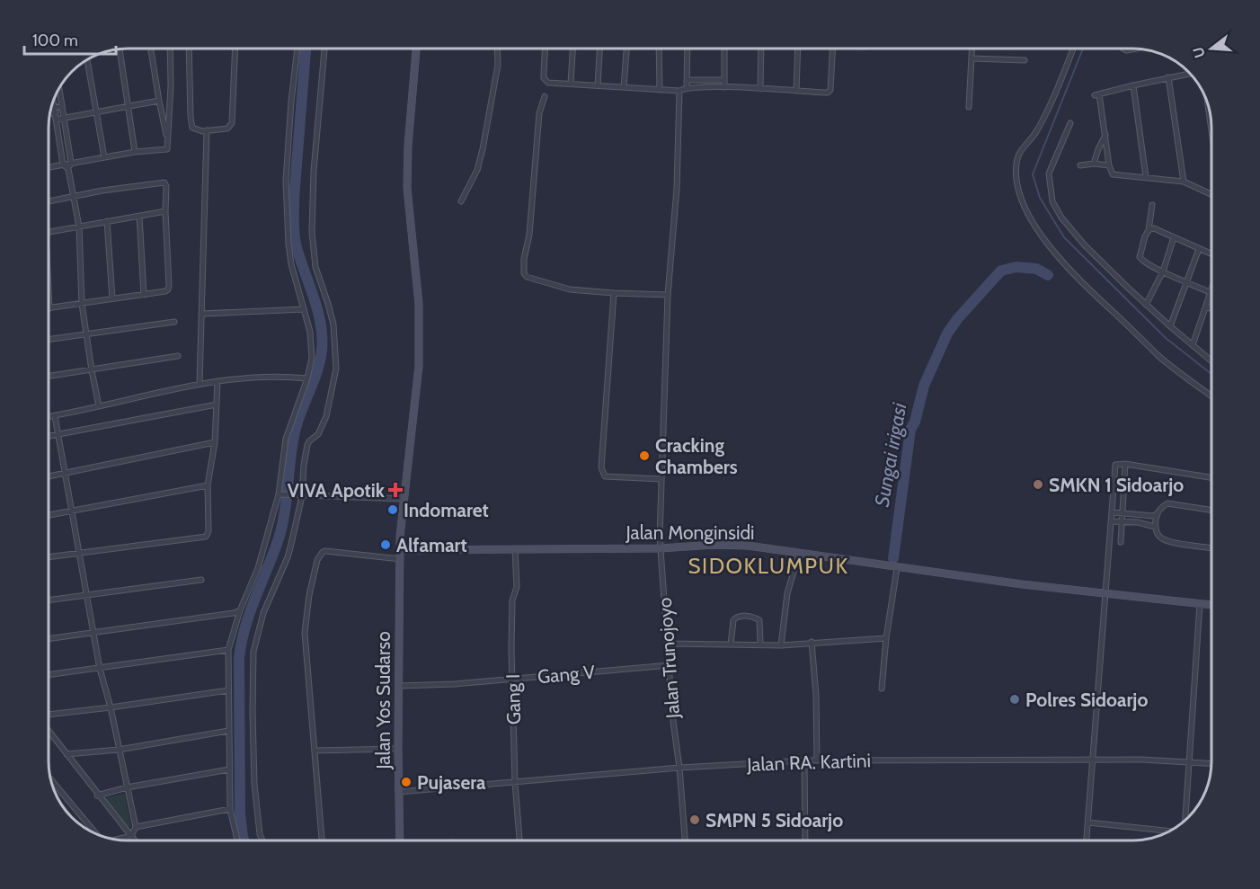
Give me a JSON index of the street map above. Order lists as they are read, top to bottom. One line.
{"streets":{"main road":["Jalan Monginsidi","Jalan Yos Sudarso"],"street":["Jalan Trunojoyo","Gang V","Gang I","Jalan RA. Kartini"]},"crossings":[["Jalan Monginsidi","Jalan Trunojoyo"],["Jalan Monginsidi","Gang I"],["Jalan Monginsidi","Jalan Yos Sudarso"],["Jalan Trunojoyo","Gang V"],["Jalan Trunojoyo","Jalan RA. Kartini"],["Gang V","Gang I"],["Gang V","Jalan Yos Sudarso"],["Gang I","Jalan RA. Kartini"],["Jalan Yos Sudarso","Jalan RA. Kartini"]],"districts":["SIDOKLUMPUK"],"water":["Sungai irigasi"],"places":{"other":["Cracking Chambers","SMKN 1 Sidoarjo","Indomaret","Alfamart","Polres Sidoarjo","Pujasera","SMPN 5 Sidoarjo"],"health":["VIVA Apotik"]},"scale_bar":"100 m","north":"left"}
